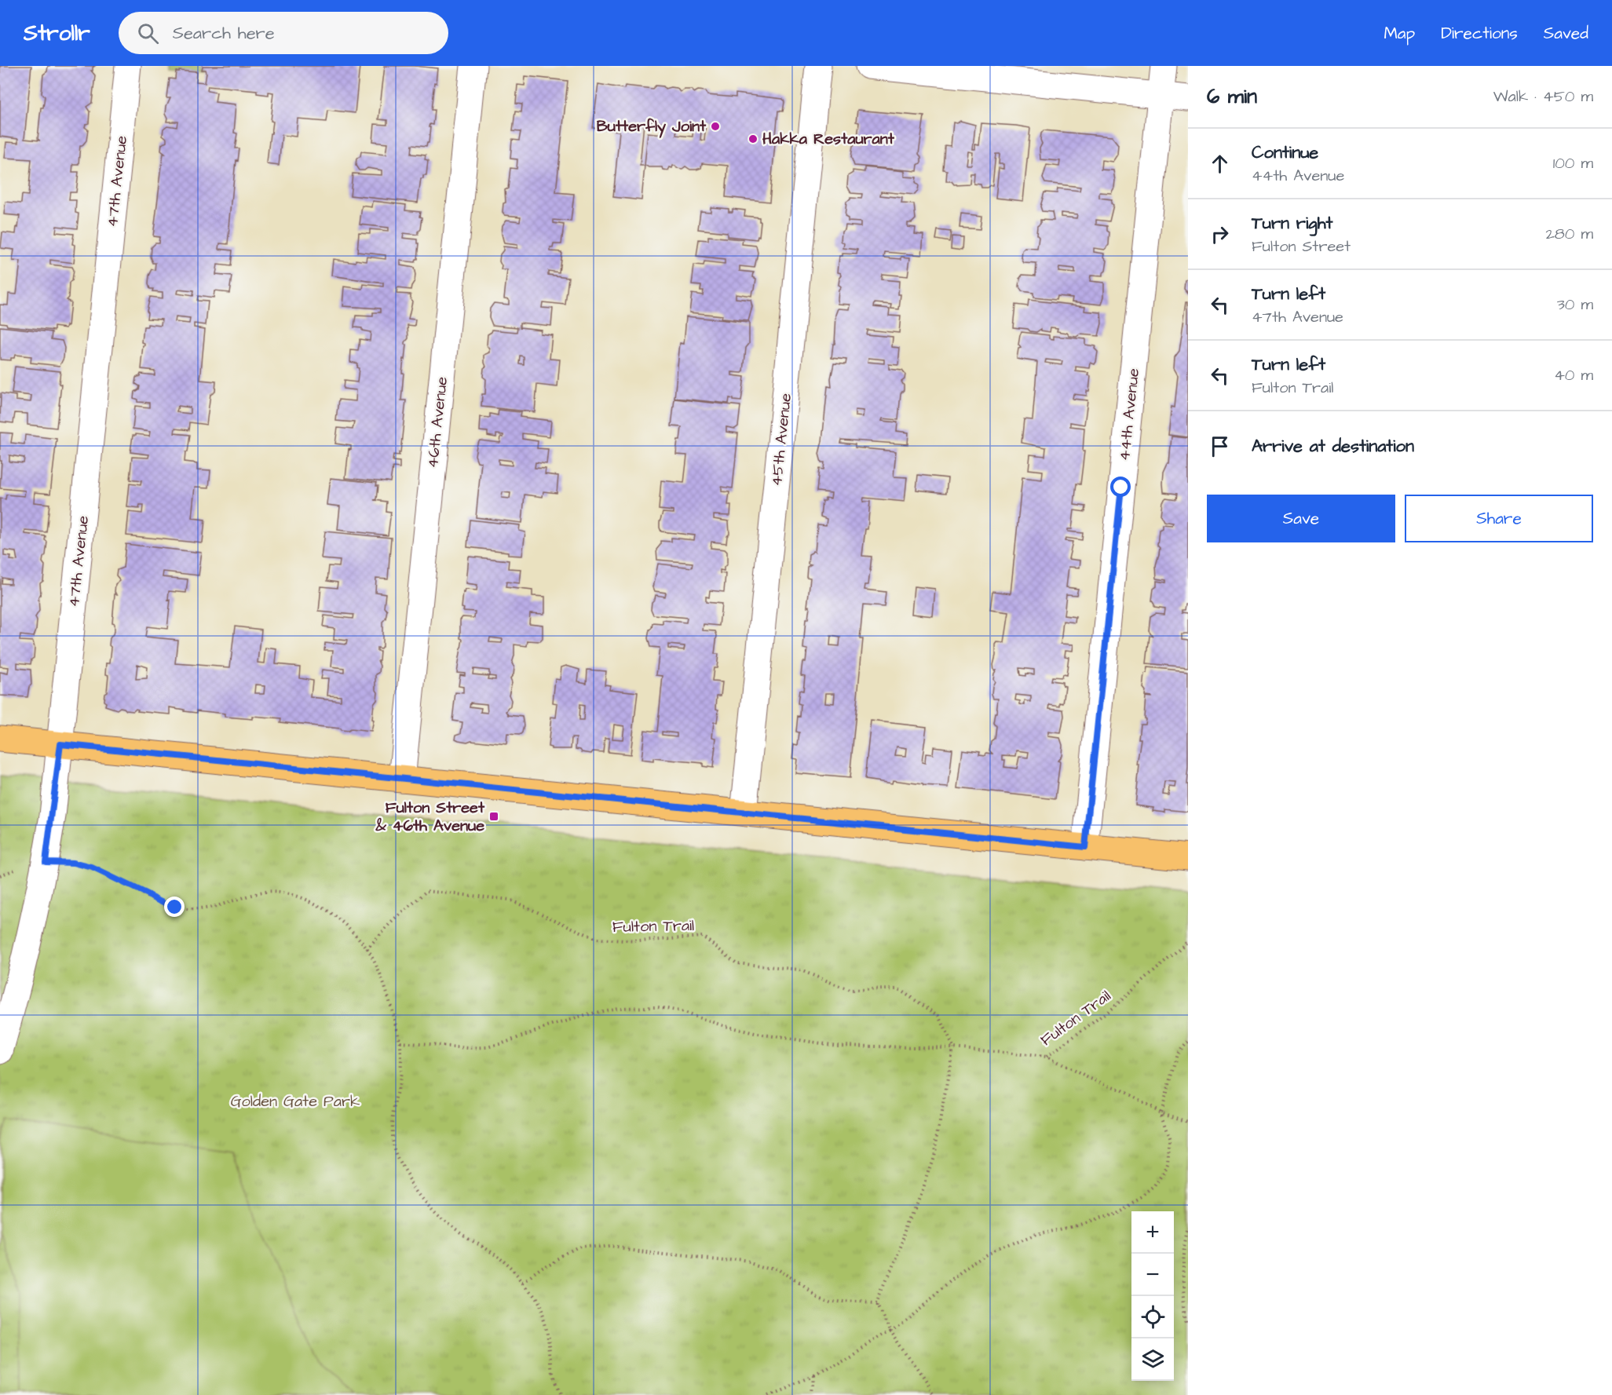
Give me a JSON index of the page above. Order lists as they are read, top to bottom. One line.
{"streets":{"street":["47th Avenue","44th Avenue","46th Avenue","45th Avenue"],"path":["Fulton Trail"]},"parks":["Golden Gate Park"],"places":{"other":["Butterfly Joint","Hakka Restaurant"],"transit":["Fulton Street & 46th Avenue"]},"page":{"header":"Strollr","search":"Search here","nav":["Map","Directions","Saved"],"heading":["6 min","Walk · 450 m"],"list":[["Continue","44th Avenue","100 m"],["Turn right","Fulton Street","280 m"],["Turn left","47th Avenue","30 m"],["Turn left","Fulton Trail","40 m"],"Arrive at destination"],"buttons":["Save","Share"],"map_buttons":["+","−"]}}
